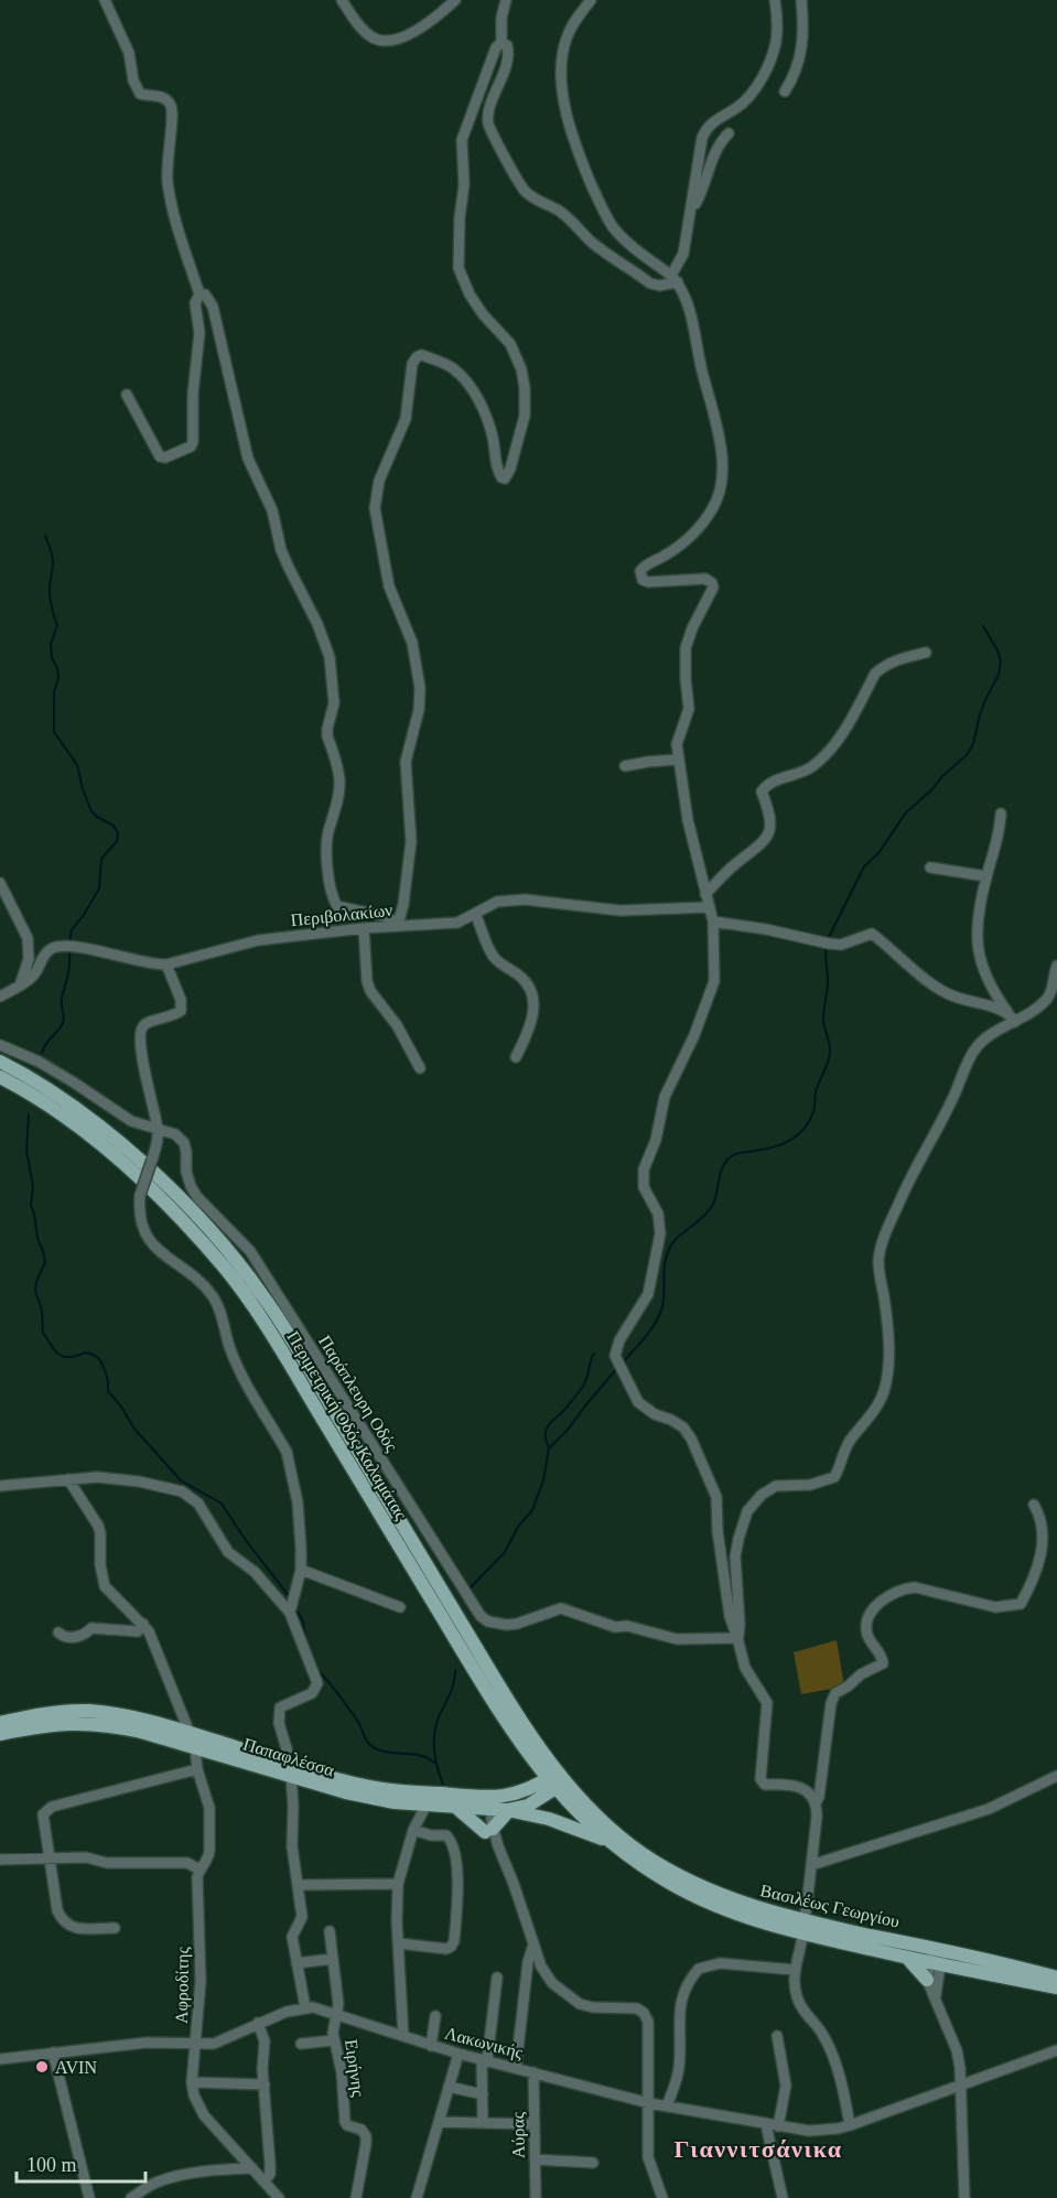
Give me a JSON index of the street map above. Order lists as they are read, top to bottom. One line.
{"streets":{"main road":["Περιμετρική Οδός Καλαμάτας","Παπαφλέσσα","Βασιλέως Γεωργίου"],"street":["Περιβολακίων","Παράπλευρη Οδός","Αφροδίτης","Λακωνικής","Ειρήνης","Αύρας"]},"crossings":[["Περιμετρική Οδός Καλαμάτας","Παπαφλέσσα"],["Περιμετρική Οδός Καλαμάτας","Βασιλέως Γεωργίου"],["Παπαφλέσσα","Βασιλέως Γεωργίου"],["Παπαφλέσσα","Αφροδίτης"],["Λακωνικής","Ειρήνης"],["Λακωνικής","Αύρας"]],"districts":["Γιαννιτσάνικα"],"places":["AVIN"],"scale_bar":"100 m"}
